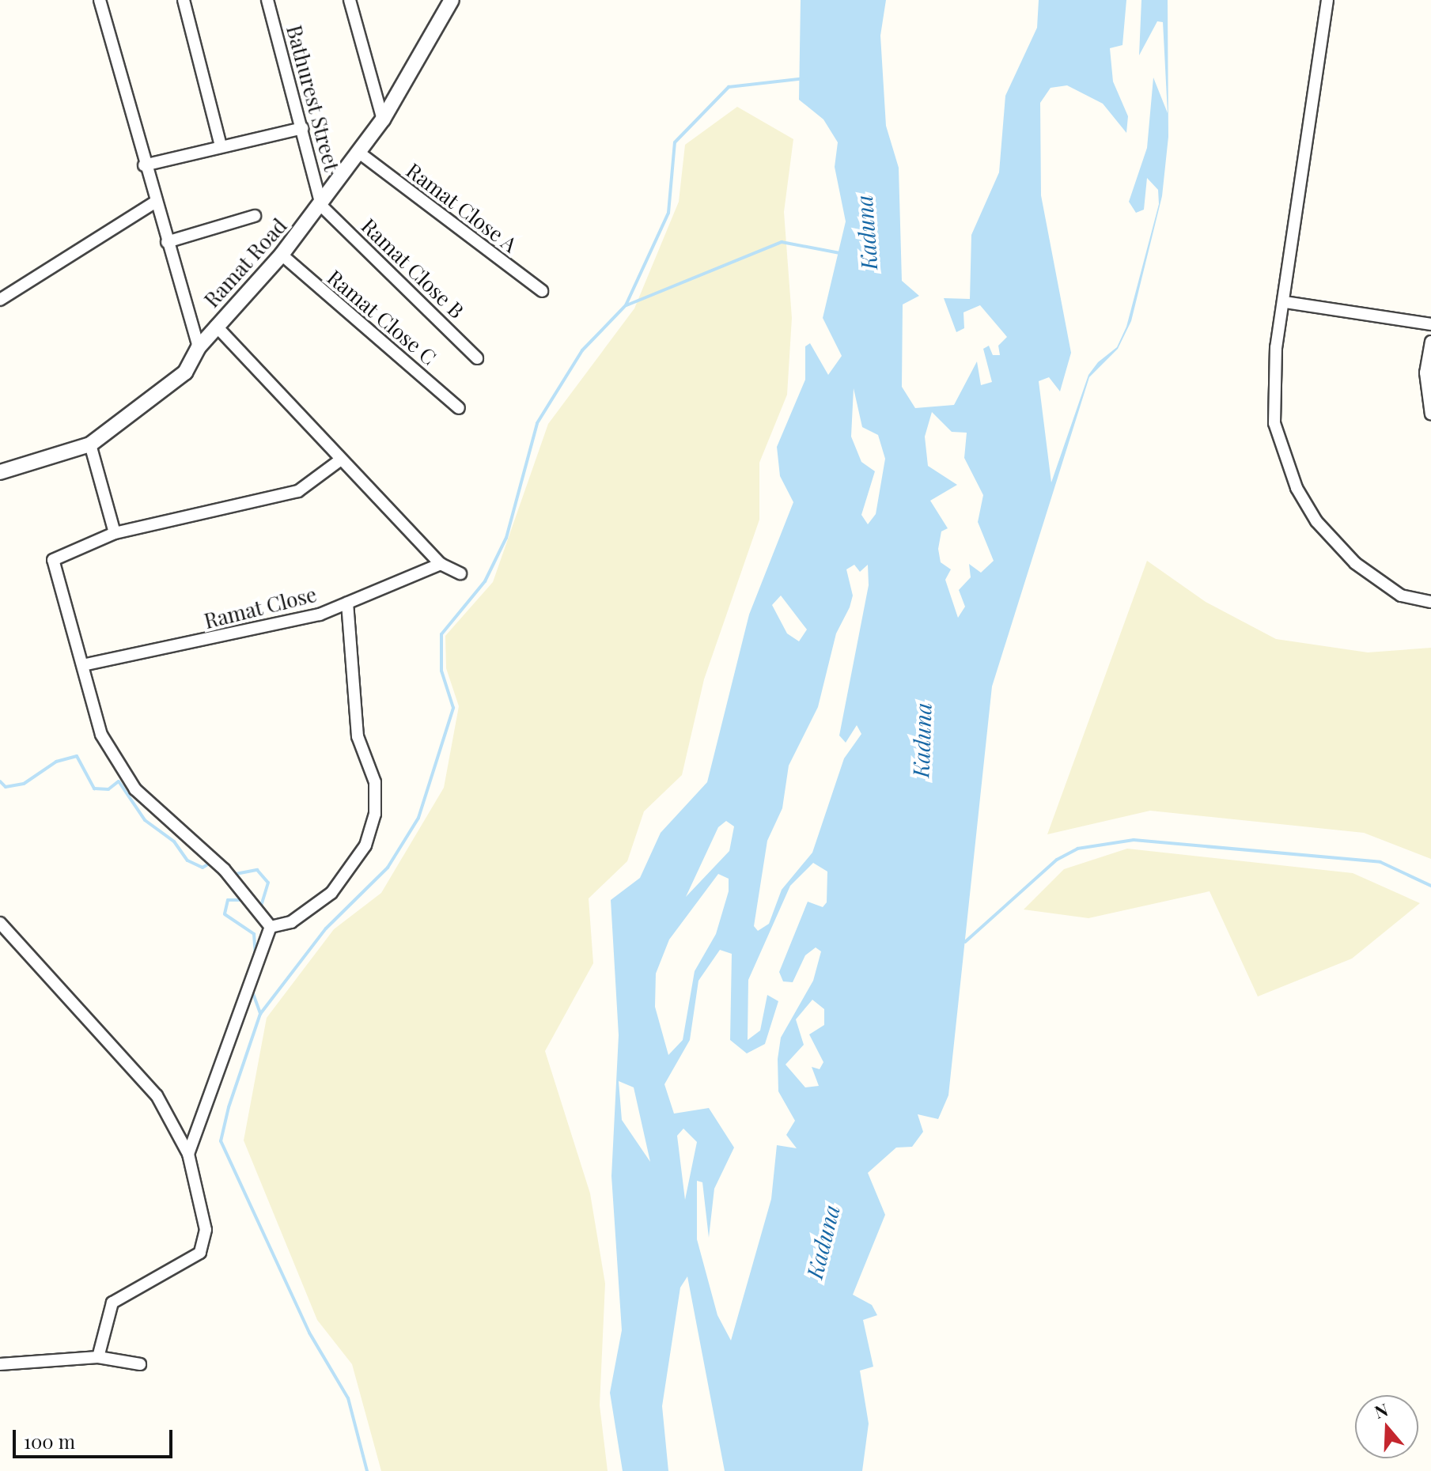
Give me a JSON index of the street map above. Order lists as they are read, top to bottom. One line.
{"streets":{"street":["Bathurest Street","Ramat Close A","Ramat Road","Ramat Close B","Ramat Close C","Ramat Close"]},"crossings":[["Bathurest Street","Ramat Road"],["Bathurest Street","Ramat Close B"],["Ramat Close A","Ramat Road"],["Ramat Road","Ramat Close B"],["Ramat Road","Ramat Close C"]],"water":["Kaduna"],"scale_bar":"100 m","north":"top"}
